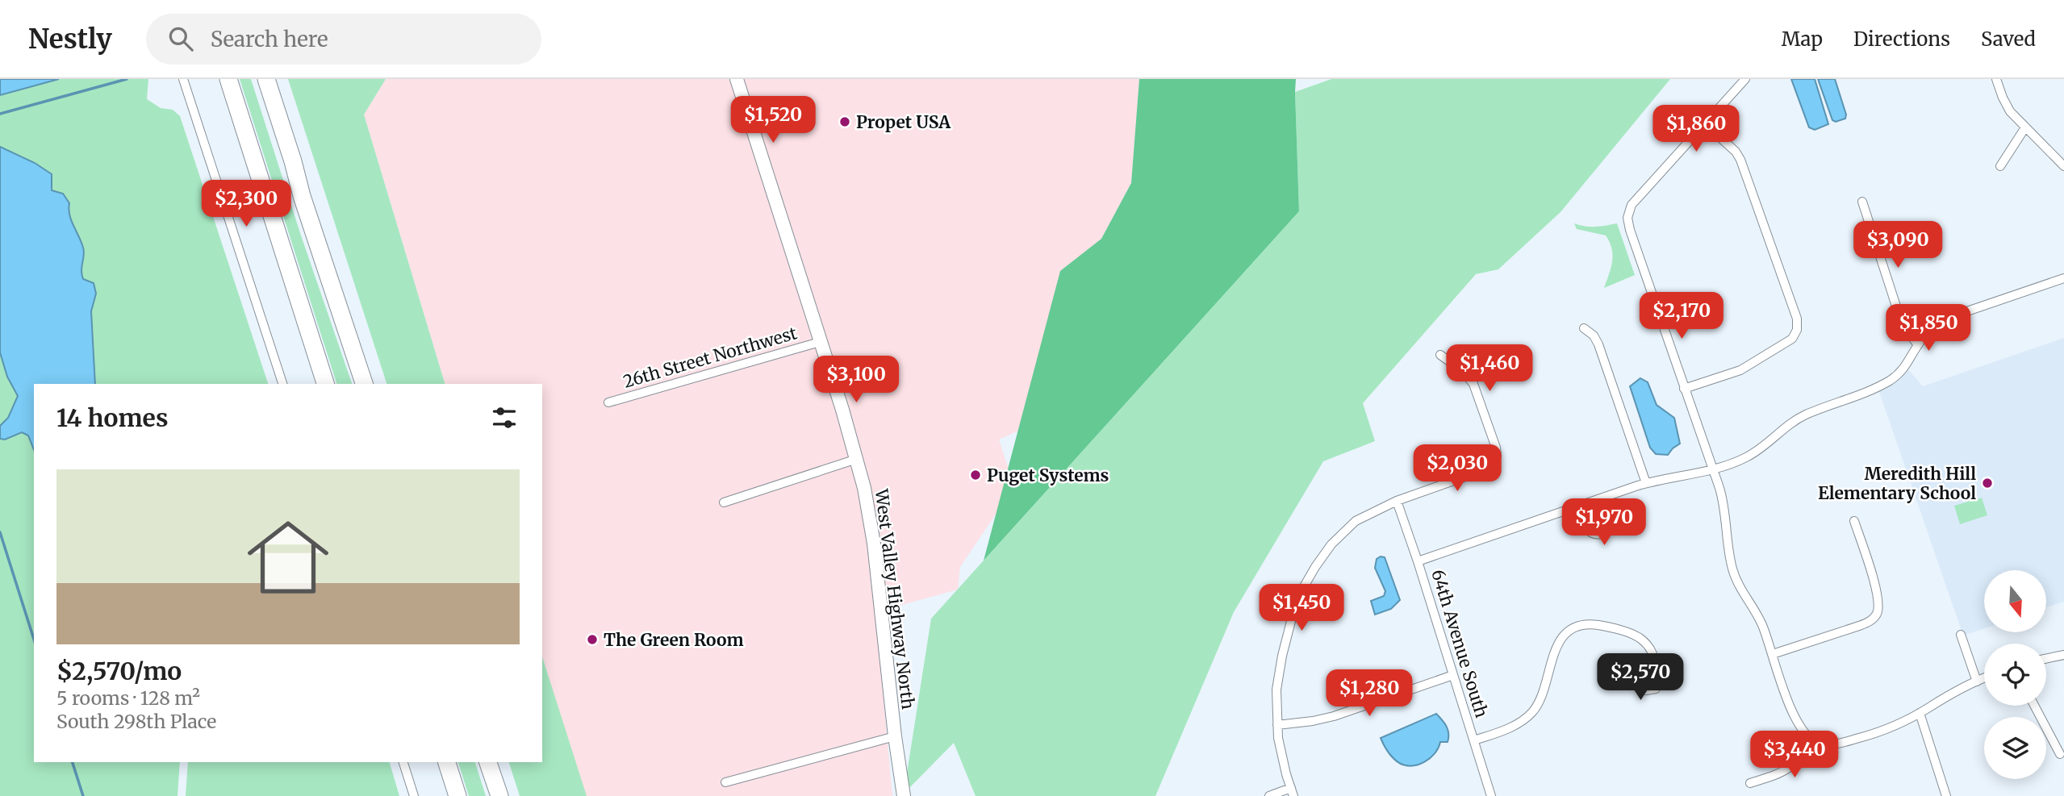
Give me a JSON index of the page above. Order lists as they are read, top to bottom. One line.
{"streets":{"main road":["West Valley Highway North"],"street":["26th Street Northwest","64th Avenue South"]},"crossings":[["26th Street Northwest","West Valley Highway North"]],"places":["Propet USA","Puget Systems","Meredith Hill Elementary School","The Green Room"],"north":"bottom","page":{"header":"Nestly","search":"Search here","nav":["Map","Directions","Saved"],"price":["$1,520","$1,860","$2,300","$3,090","$2,170","$1,850","$1,460","$3,100","$2,030","$1,970","$1,450","$2,570","$1,280","$3,440"],"heading":"14 homes","list":[{"name":"$2,570/mo","note":"5 rooms · 128 m² · South 298th Place"}]}}
